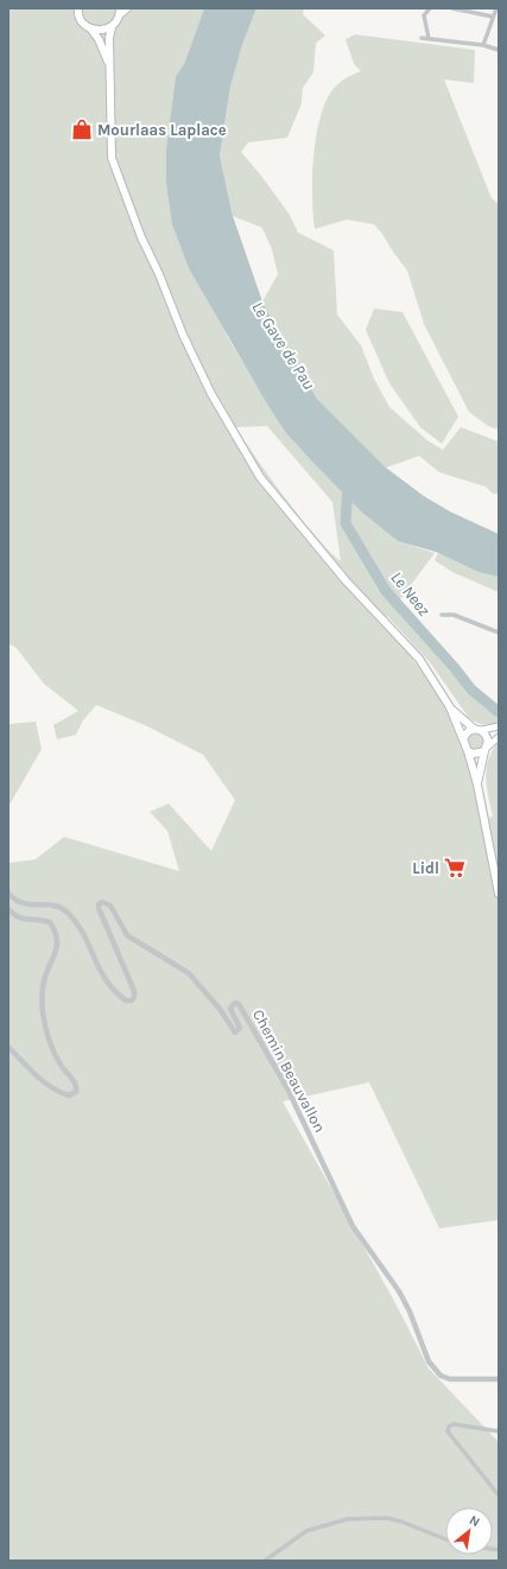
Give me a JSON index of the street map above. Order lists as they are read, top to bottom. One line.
{"streets":{"street":["Chemin Beauvallon"]},"water":["Le Gave de Pau","Le Neez"],"places":{"shop":["Mourlaas Laplace"],"supermarket":["Lidl"]},"north":"top right"}
